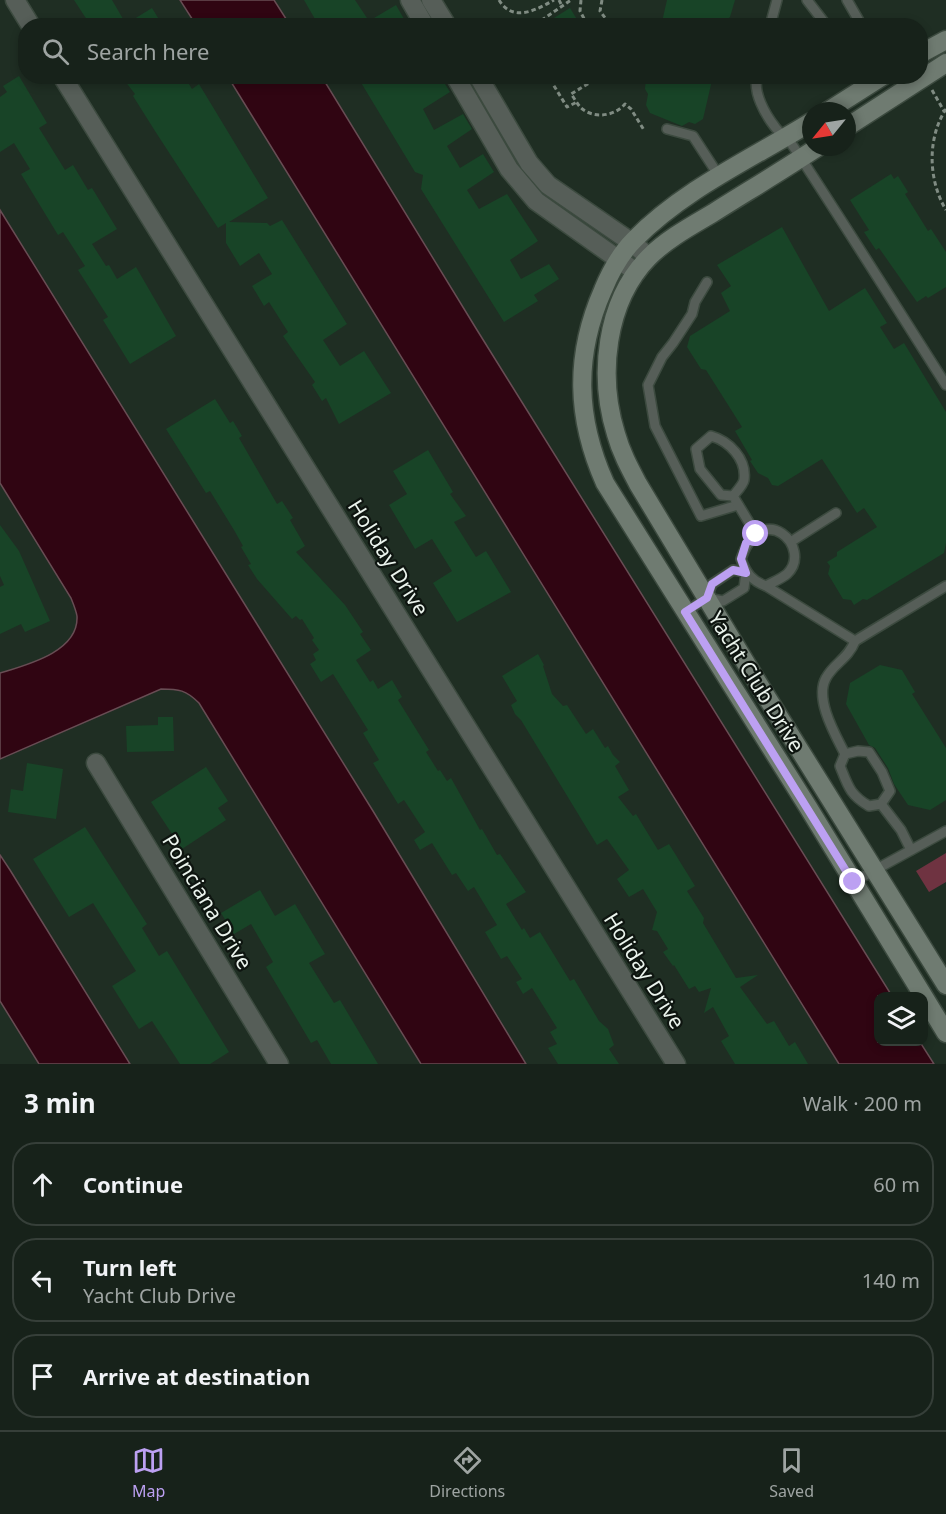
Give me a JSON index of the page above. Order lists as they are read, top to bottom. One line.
{"streets":{"street":["Holiday Drive","Yacht Club Drive","Poinciana Drive"]},"north":"bottom left","page":{"search":"Search here","heading":["3 min","Walk · 200 m"],"list":[["Continue","60 m"],["Turn left","Yacht Club Drive","140 m"],"Arrive at destination"],"nav":["Map","Directions","Saved"]}}
